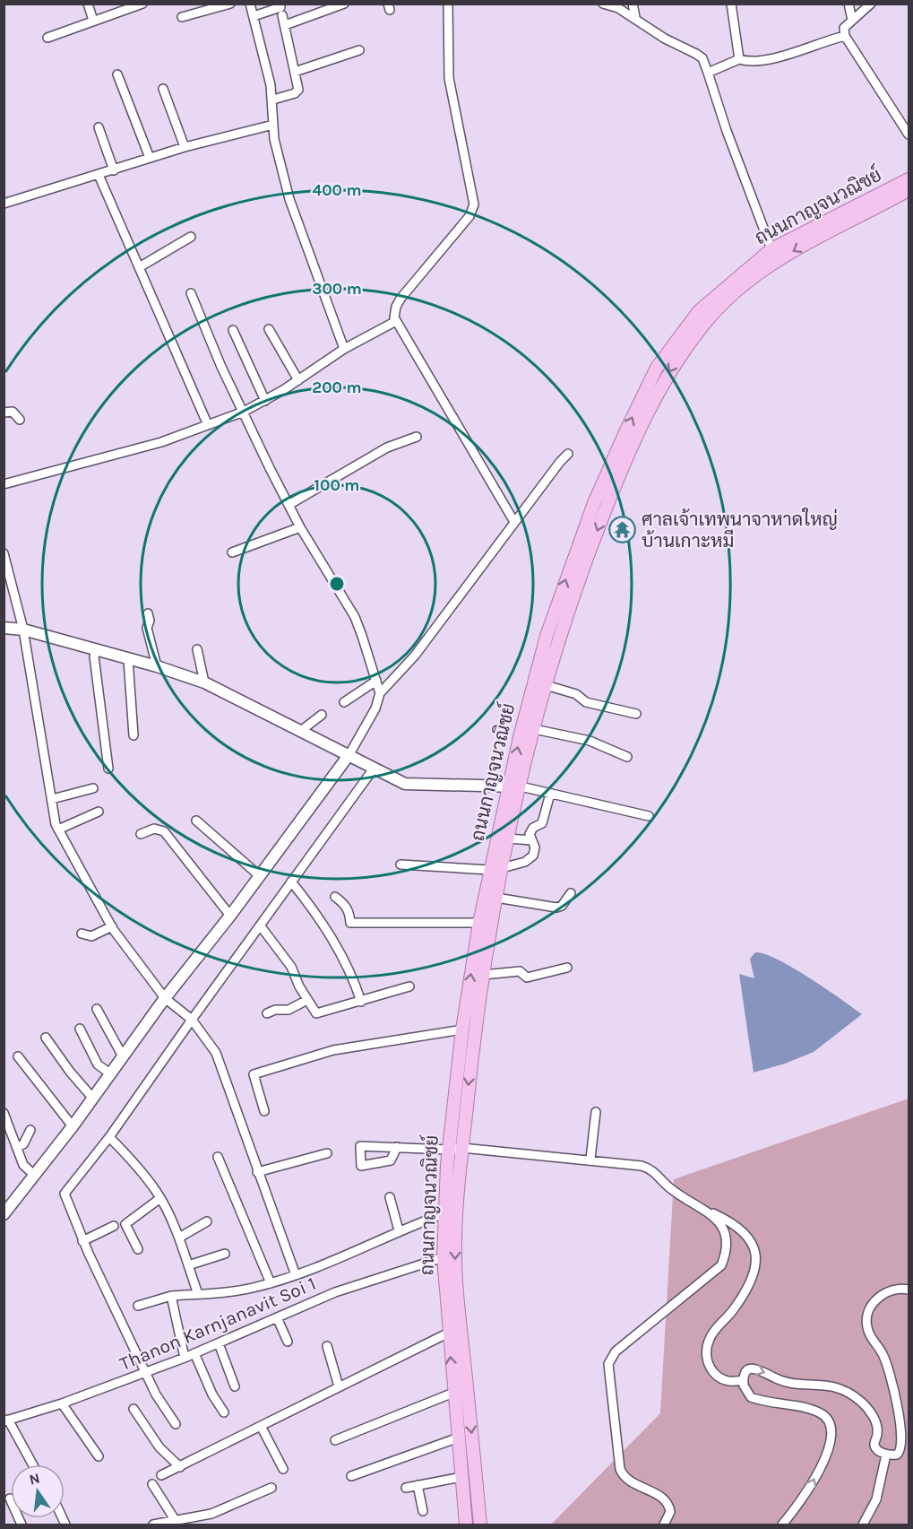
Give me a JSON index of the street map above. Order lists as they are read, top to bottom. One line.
{"streets":{"main road":["ถนนกาญจนวณิชย์"],"street":["Thanon Karnjanavit Soi 1"]},"crossings":[["ถนนกาญจนวณิชย์","Thanon Karnjanavit Soi 1"]],"places":{"temple":["ศาลเจ้าเทพนาจาหาดใหญ่ บ้านเกาะหมี"]},"north":"top","rings":["400 m","300 m","200 m","100 m"]}
